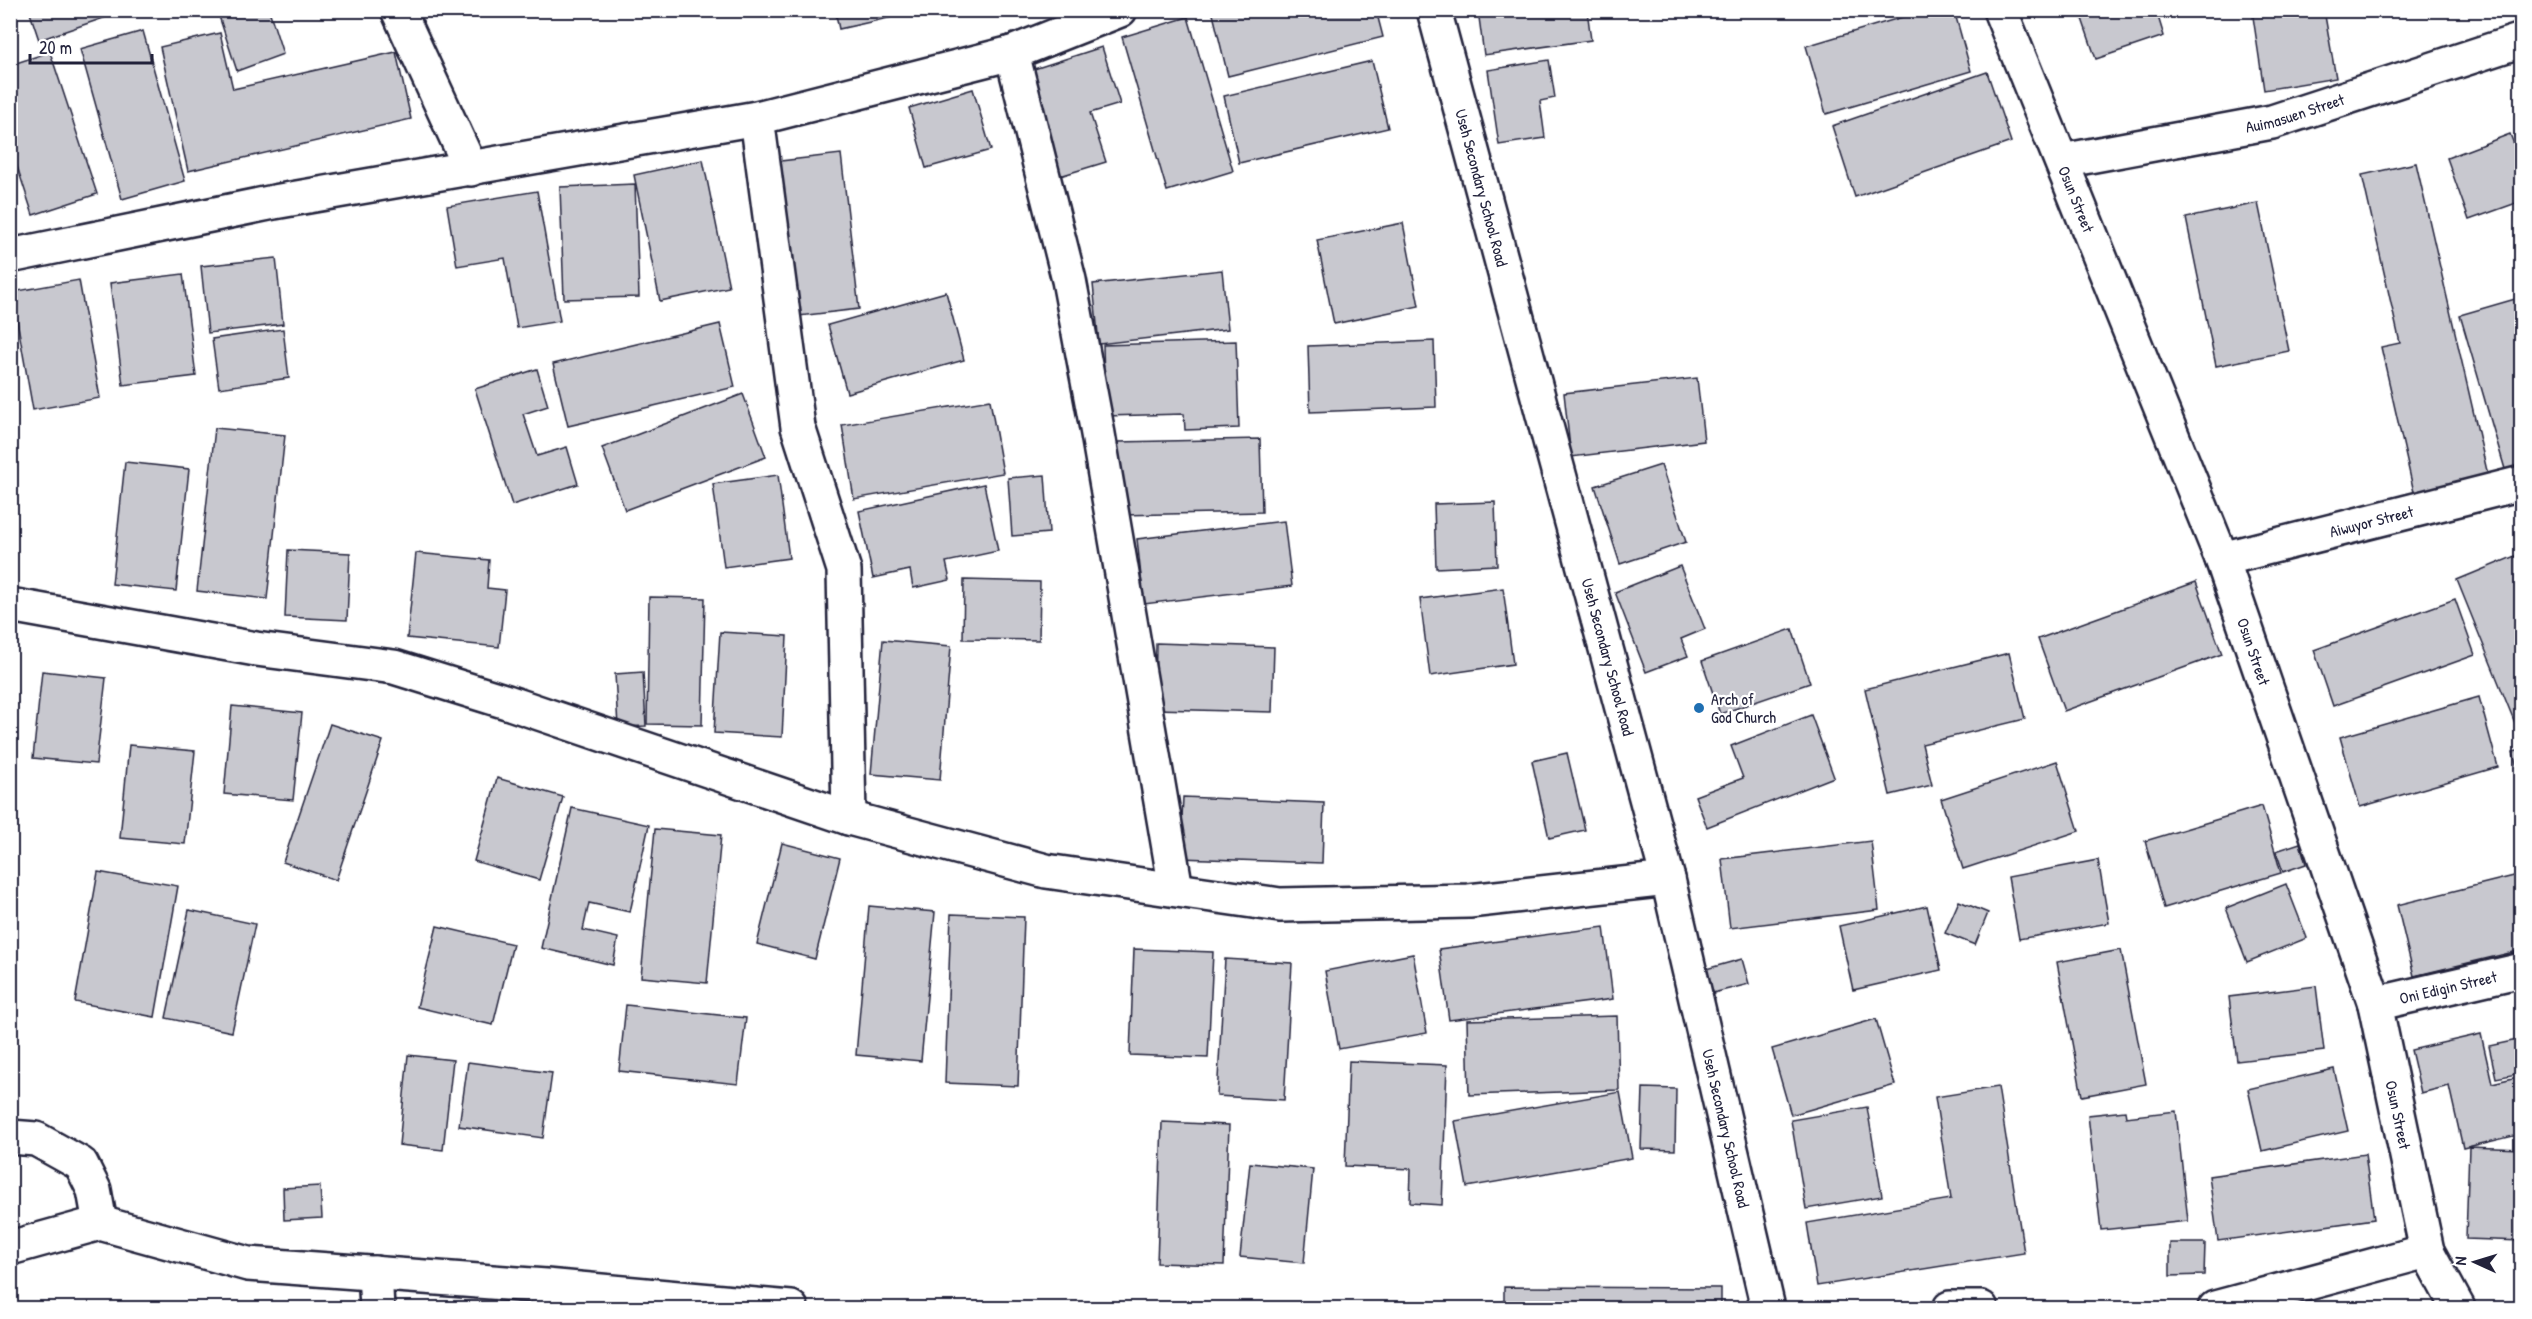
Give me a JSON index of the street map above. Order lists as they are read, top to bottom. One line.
{"streets":{"street":["Auimasuen Street","Useh Secondary School Road","Osun Street","Aiwuyor Street","Oni Edigin Street"]},"crossings":[["Auimasuen Street","Osun Street"],["Osun Street","Aiwuyor Street"],["Osun Street","Oni Edigin Street"]],"places":["Arch of God Church"],"scale_bar":"20 m","north":"left"}
